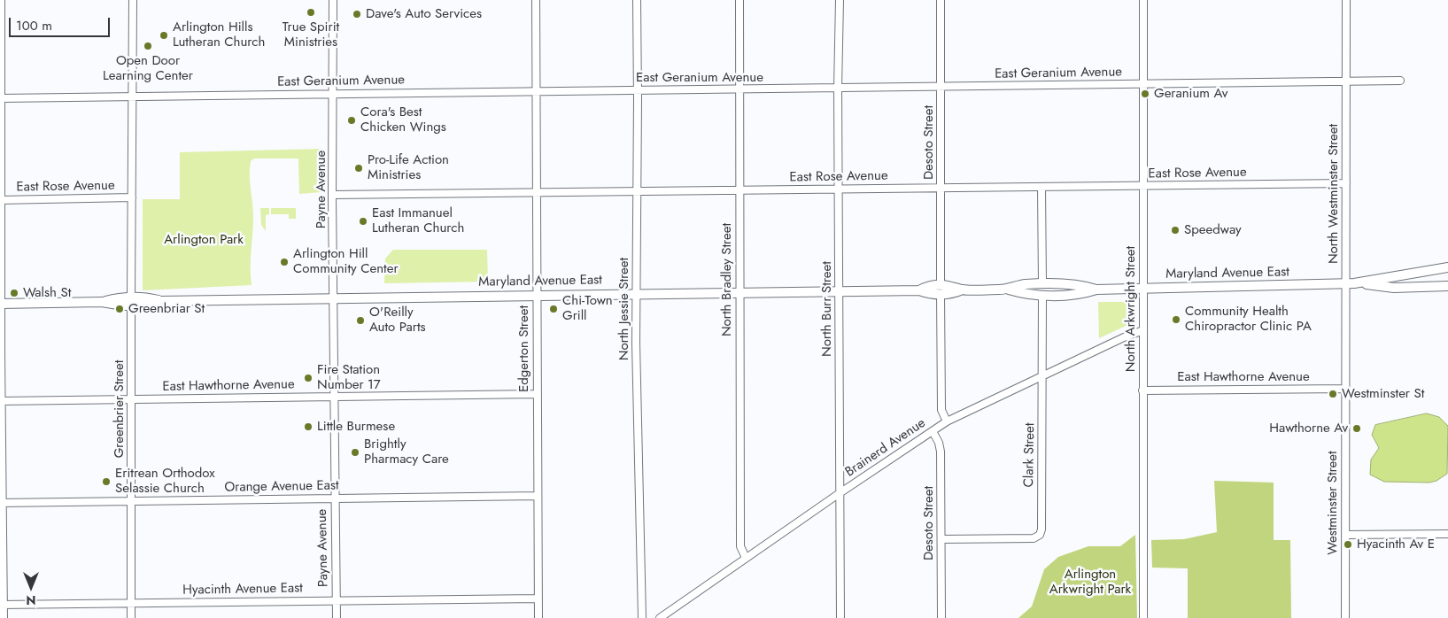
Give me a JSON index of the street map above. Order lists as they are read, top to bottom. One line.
{"streets":{"main road":["Maryland Avenue East"],"street":["East Geranium Avenue","Desoto Street","East Rose Avenue","Payne Avenue","North Westminster Street","North Bradley Street","North Jessie Street","North Burr Street","North Arkwright Street","Edgerton Street","East Hawthorne Avenue","Greenbrier Street","Brainerd Avenue","Clark Street","Orange Avenue East","Westminster Street","Hyacinth Avenue East"]},"crossings":[["East Geranium Avenue","Desoto Street"],["East Geranium Avenue","Payne Avenue"],["East Geranium Avenue","North Westminster Street"],["East Geranium Avenue","North Bradley Street"],["East Geranium Avenue","North Jessie Street"],["East Geranium Avenue","North Burr Street"],["East Geranium Avenue","North Arkwright Street"],["East Geranium Avenue","Edgerton Street"],["East Geranium Avenue","Greenbrier Street"],["Desoto Street","East Rose Avenue"],["Desoto Street","Maryland Avenue East"],["Desoto Street","Brainerd Avenue"],["Desoto Street","Clark Street"],["East Rose Avenue","Payne Avenue"],["East Rose Avenue","North Westminster Street"],["East Rose Avenue","North Bradley Street"],["East Rose Avenue","North Jessie Street"],["East Rose Avenue","North Burr Street"],["East Rose Avenue","North Arkwright Street"],["East Rose Avenue","Edgerton Street"],["East Rose Avenue","Greenbrier Street"],["Payne Avenue","Maryland Avenue East"],["Payne Avenue","East Hawthorne Avenue"],["Payne Avenue","Orange Avenue East"],["Payne Avenue","Hyacinth Avenue East"],["North Westminster Street","Maryland Avenue East"],["North Westminster Street","East Hawthorne Avenue"],["North Westminster Street","Westminster Street"],["Maryland Avenue East","North Bradley Street"],["Maryland Avenue East","North Jessie Street"],["Maryland Avenue East","North Burr Street"],["Maryland Avenue East","North Arkwright Street"],["Maryland Avenue East","Edgerton Street"],["Maryland Avenue East","Greenbrier Street"],["Maryland Avenue East","Clark Street"],["North Bradley Street","Brainerd Avenue"],["North Burr Street","Brainerd Avenue"],["North Arkwright Street","East Hawthorne Avenue"],["North Arkwright Street","Brainerd Avenue"],["Edgerton Street","East Hawthorne Avenue"],["Edgerton Street","Orange Avenue East"],["Edgerton Street","Hyacinth Avenue East"],["East Hawthorne Avenue","Greenbrier Street"],["East Hawthorne Avenue","Westminster Street"],["Greenbrier Street","Orange Avenue East"],["Greenbrier Street","Hyacinth Avenue East"],["Brainerd Avenue","Clark Street"]],"parks":["Arlington Park","Arlington Arkwright Park"],"places":["True Spirit Ministries","Dave's Auto Services","Arlington Hills Lutheran Church","Open Door Learning Center","Geranium Av","Cora's Best Chicken Wings","Pro-Life Action Ministries","East Immanuel Lutheran Church","Speedway","Arlington Hill Community Center","Walsh St","Greenbriar St","Chi-Town Grill","Community Health Chiropractor Clinic PA","O'Reilly Auto Parts","Fire Station Number 17","Westminster St","Little Burmese","Hawthorne Av","Brightly Pharmacy Care","Eritrean Orthodox Selassie Church","Hyacinth Av E"],"scale_bar":"100 m","north":"bottom"}
